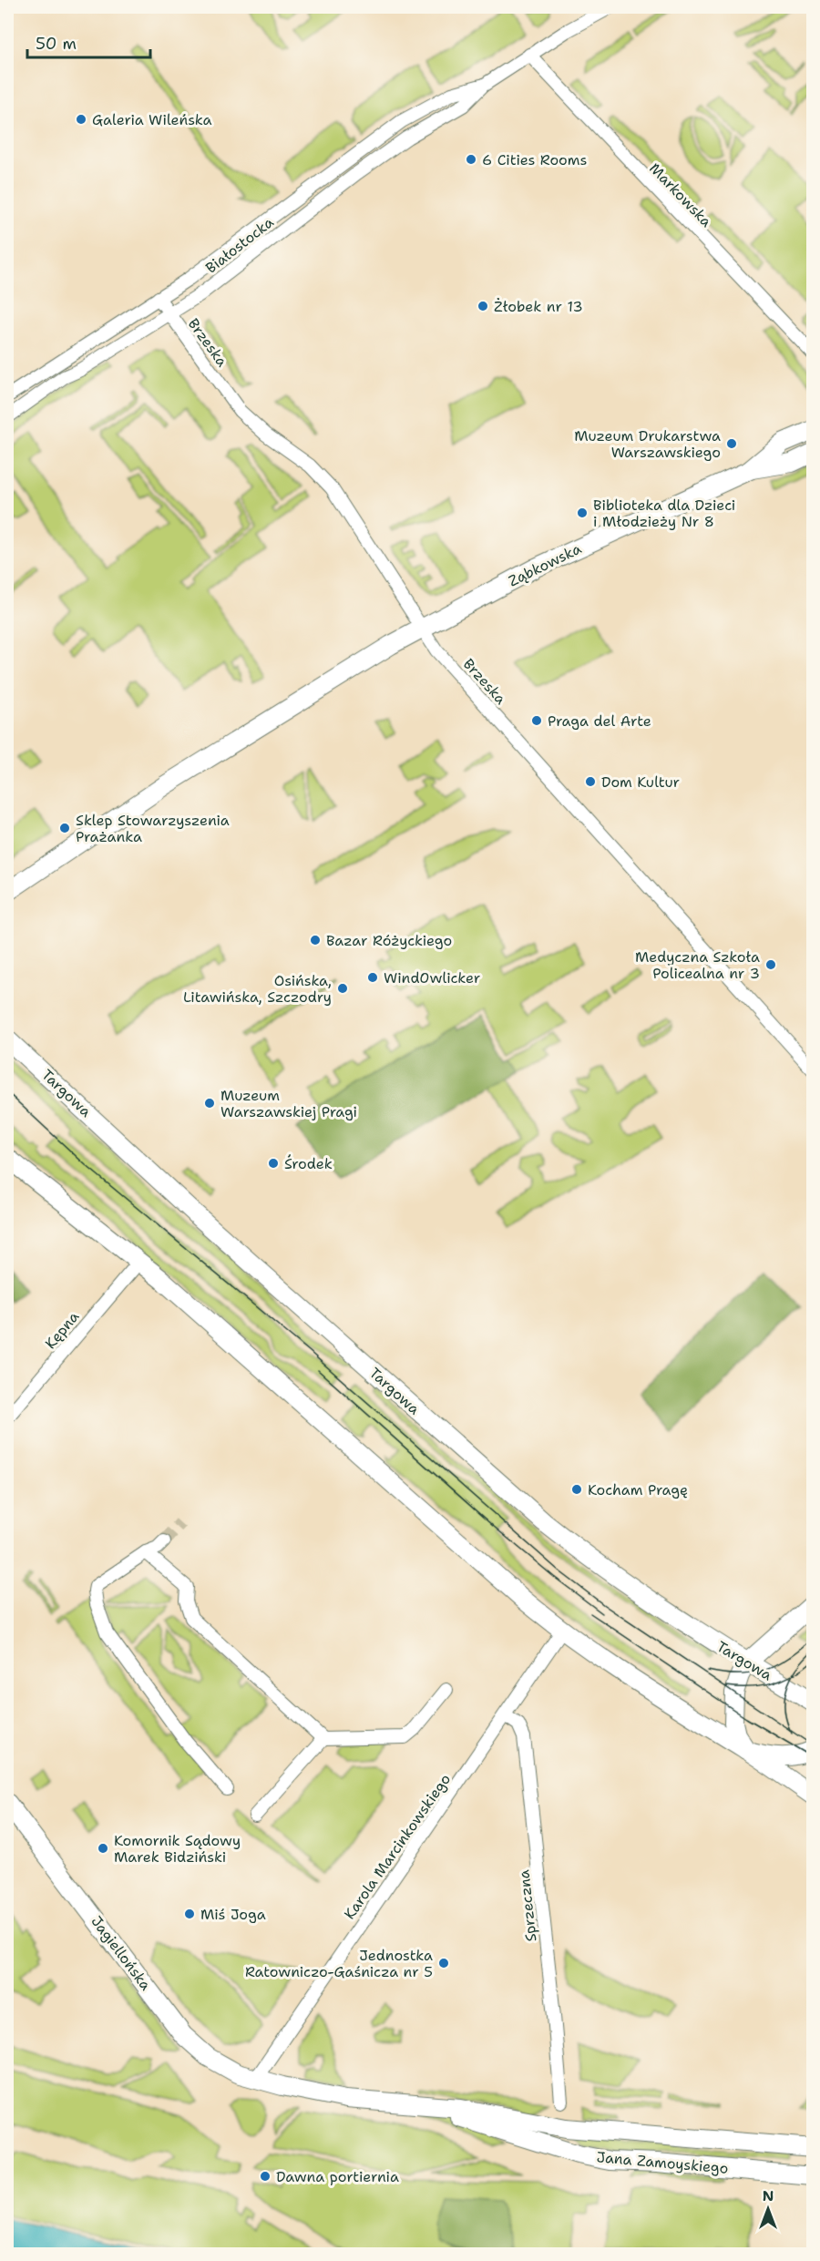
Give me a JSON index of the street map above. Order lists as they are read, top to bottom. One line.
{"streets":{"street":["Markowska","Białostocka","Brzeska","Ząbkowska","Targowa","Kępna","Karola Marcinkowskiego","Sprzeczna","Jagiellońska","Jana Zamoyskiego"]},"crossings":[["Markowska","Białostocka"],["Białostocka","Brzeska"],["Brzeska","Ząbkowska"],["Karola Marcinkowskiego","Sprzeczna"],["Karola Marcinkowskiego","Jagiellońska"],["Karola Marcinkowskiego","Jana Zamoyskiego"],["Jagiellońska","Jana Zamoyskiego"]],"places":["Galeria Wileńska","6 Cities Rooms","Żłobek nr 13","Muzeum Drukarstwa Warszawskiego","Biblioteka dla Dzieci i Młodzieży Nr 8","Praga del Arte","Dom Kultur","Sklep Stowarzyszenia Prażanka","Bazar Różyckiego","Medyczna Szkoła Policealna nr 3","Wind0wlicker","Osińska, Litawińska, Szczodry","Muzeum Warszawskiej Pragi","Środek","Kocham Pragę","Komornik Sądowy Marek Bidziński","Miś Joga","Jednostka Ratowniczo-Gaśnicza nr 5","Dawna portiernia"],"scale_bar":"50 m","north":"top"}
